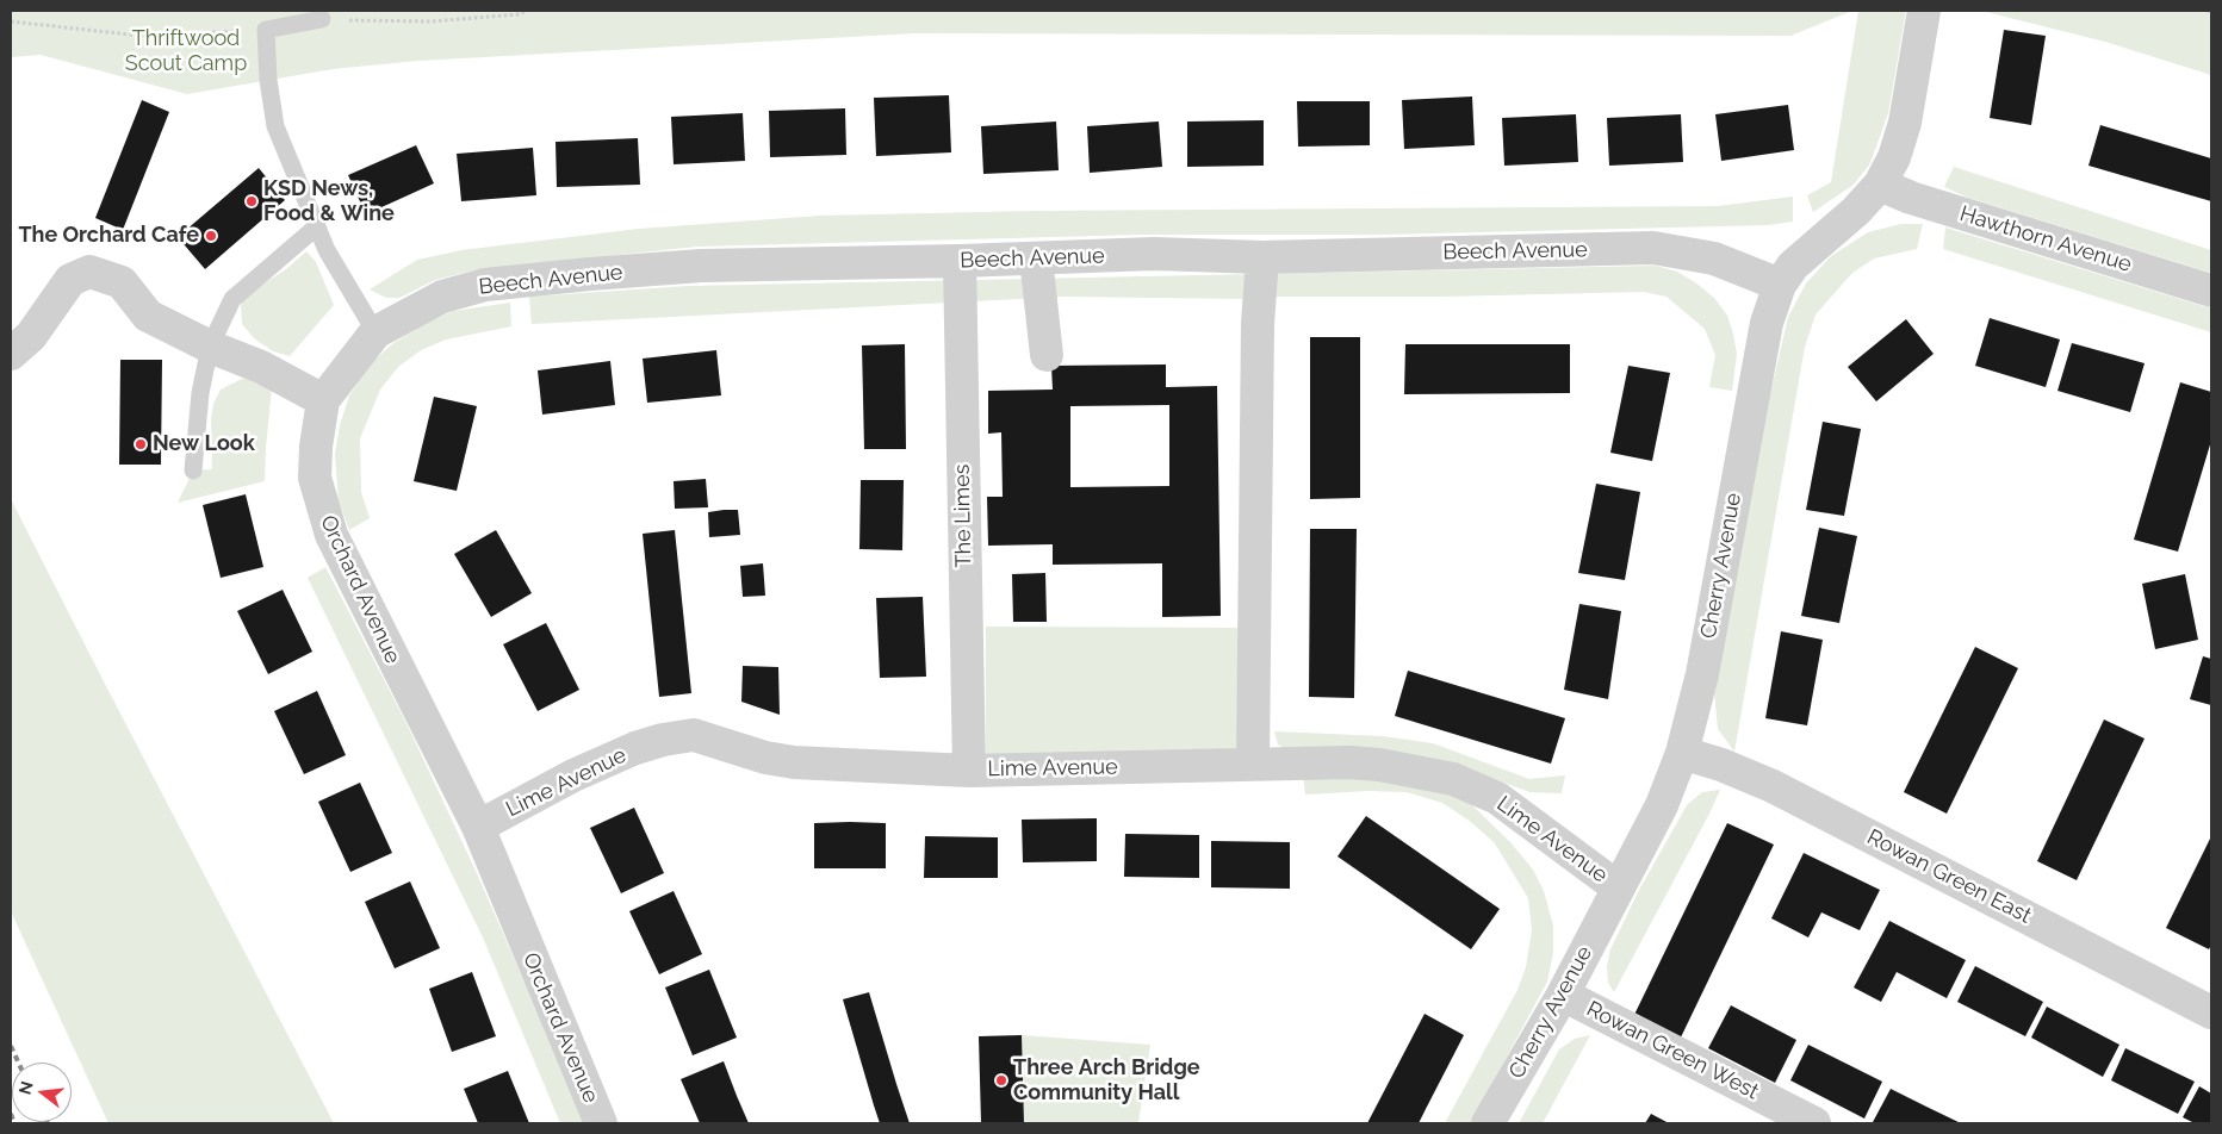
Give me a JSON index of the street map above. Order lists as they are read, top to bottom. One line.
{"streets":{"street":["Hawthorn Avenue","Beech Avenue","The Limes","Cherry Avenue","Orchard Avenue","Lime Avenue","Rowan Green East","Rowan Green West"]},"crossings":[["Hawthorn Avenue","Cherry Avenue"],["Beech Avenue","The Limes"],["Beech Avenue","Cherry Avenue"],["Beech Avenue","Orchard Avenue"],["The Limes","Lime Avenue"],["Cherry Avenue","Lime Avenue"],["Cherry Avenue","Rowan Green East"],["Cherry Avenue","Rowan Green West"],["Orchard Avenue","Lime Avenue"]],"parks":["Thriftwood Scout Camp"],"places":["KSD News, Food & Wine","The Orchard Cafe","New Look","Three Arch Bridge Community Hall"],"north":"left"}
